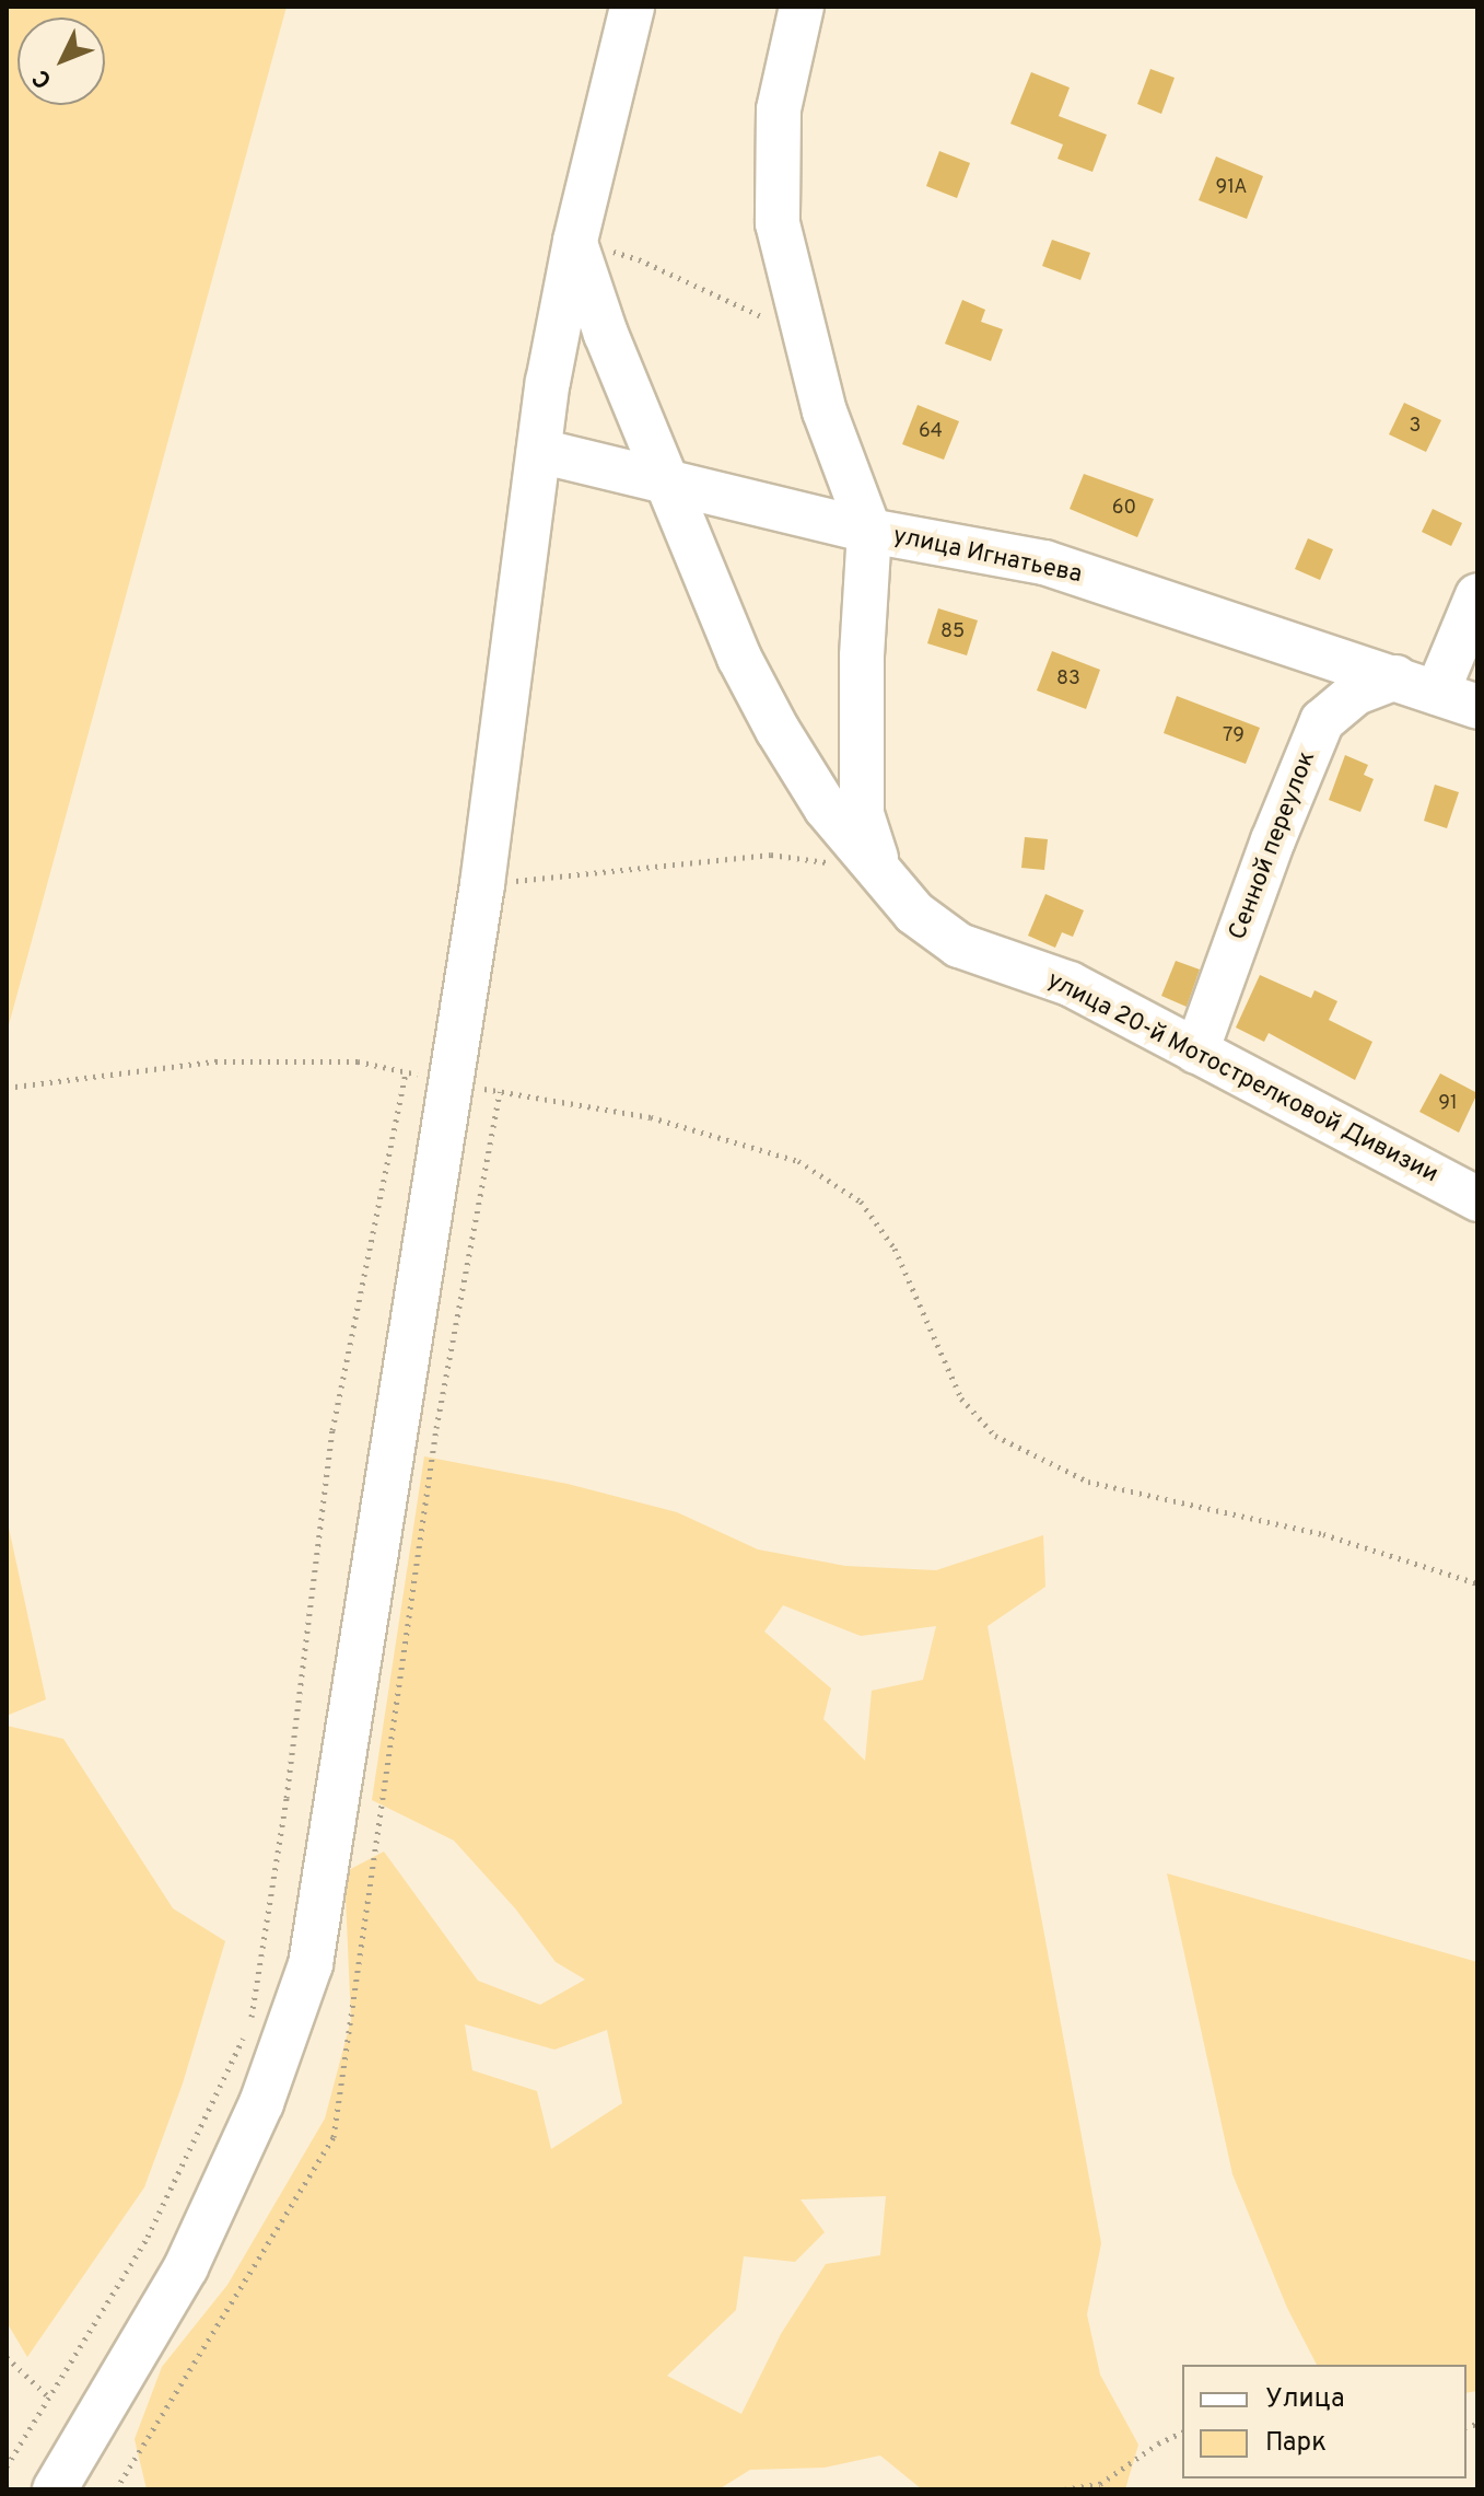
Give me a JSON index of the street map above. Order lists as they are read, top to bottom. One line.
{"streets":{"street":["улица Игнатьева","Сенной переулок","улица 20-й Мотострелковой Дивизии"]},"crossings":[["улица Игнатьева","Сенной переулок"],["улица Игнатьева","улица 20-й Мотострелковой Дивизии"],["Сенной переулок","улица 20-й Мотострелковой Дивизии"]],"house_numbers":["91А","3","64","60","85","83","79","91"],"legend":["Улица","Парк"],"north":"bottom left"}
